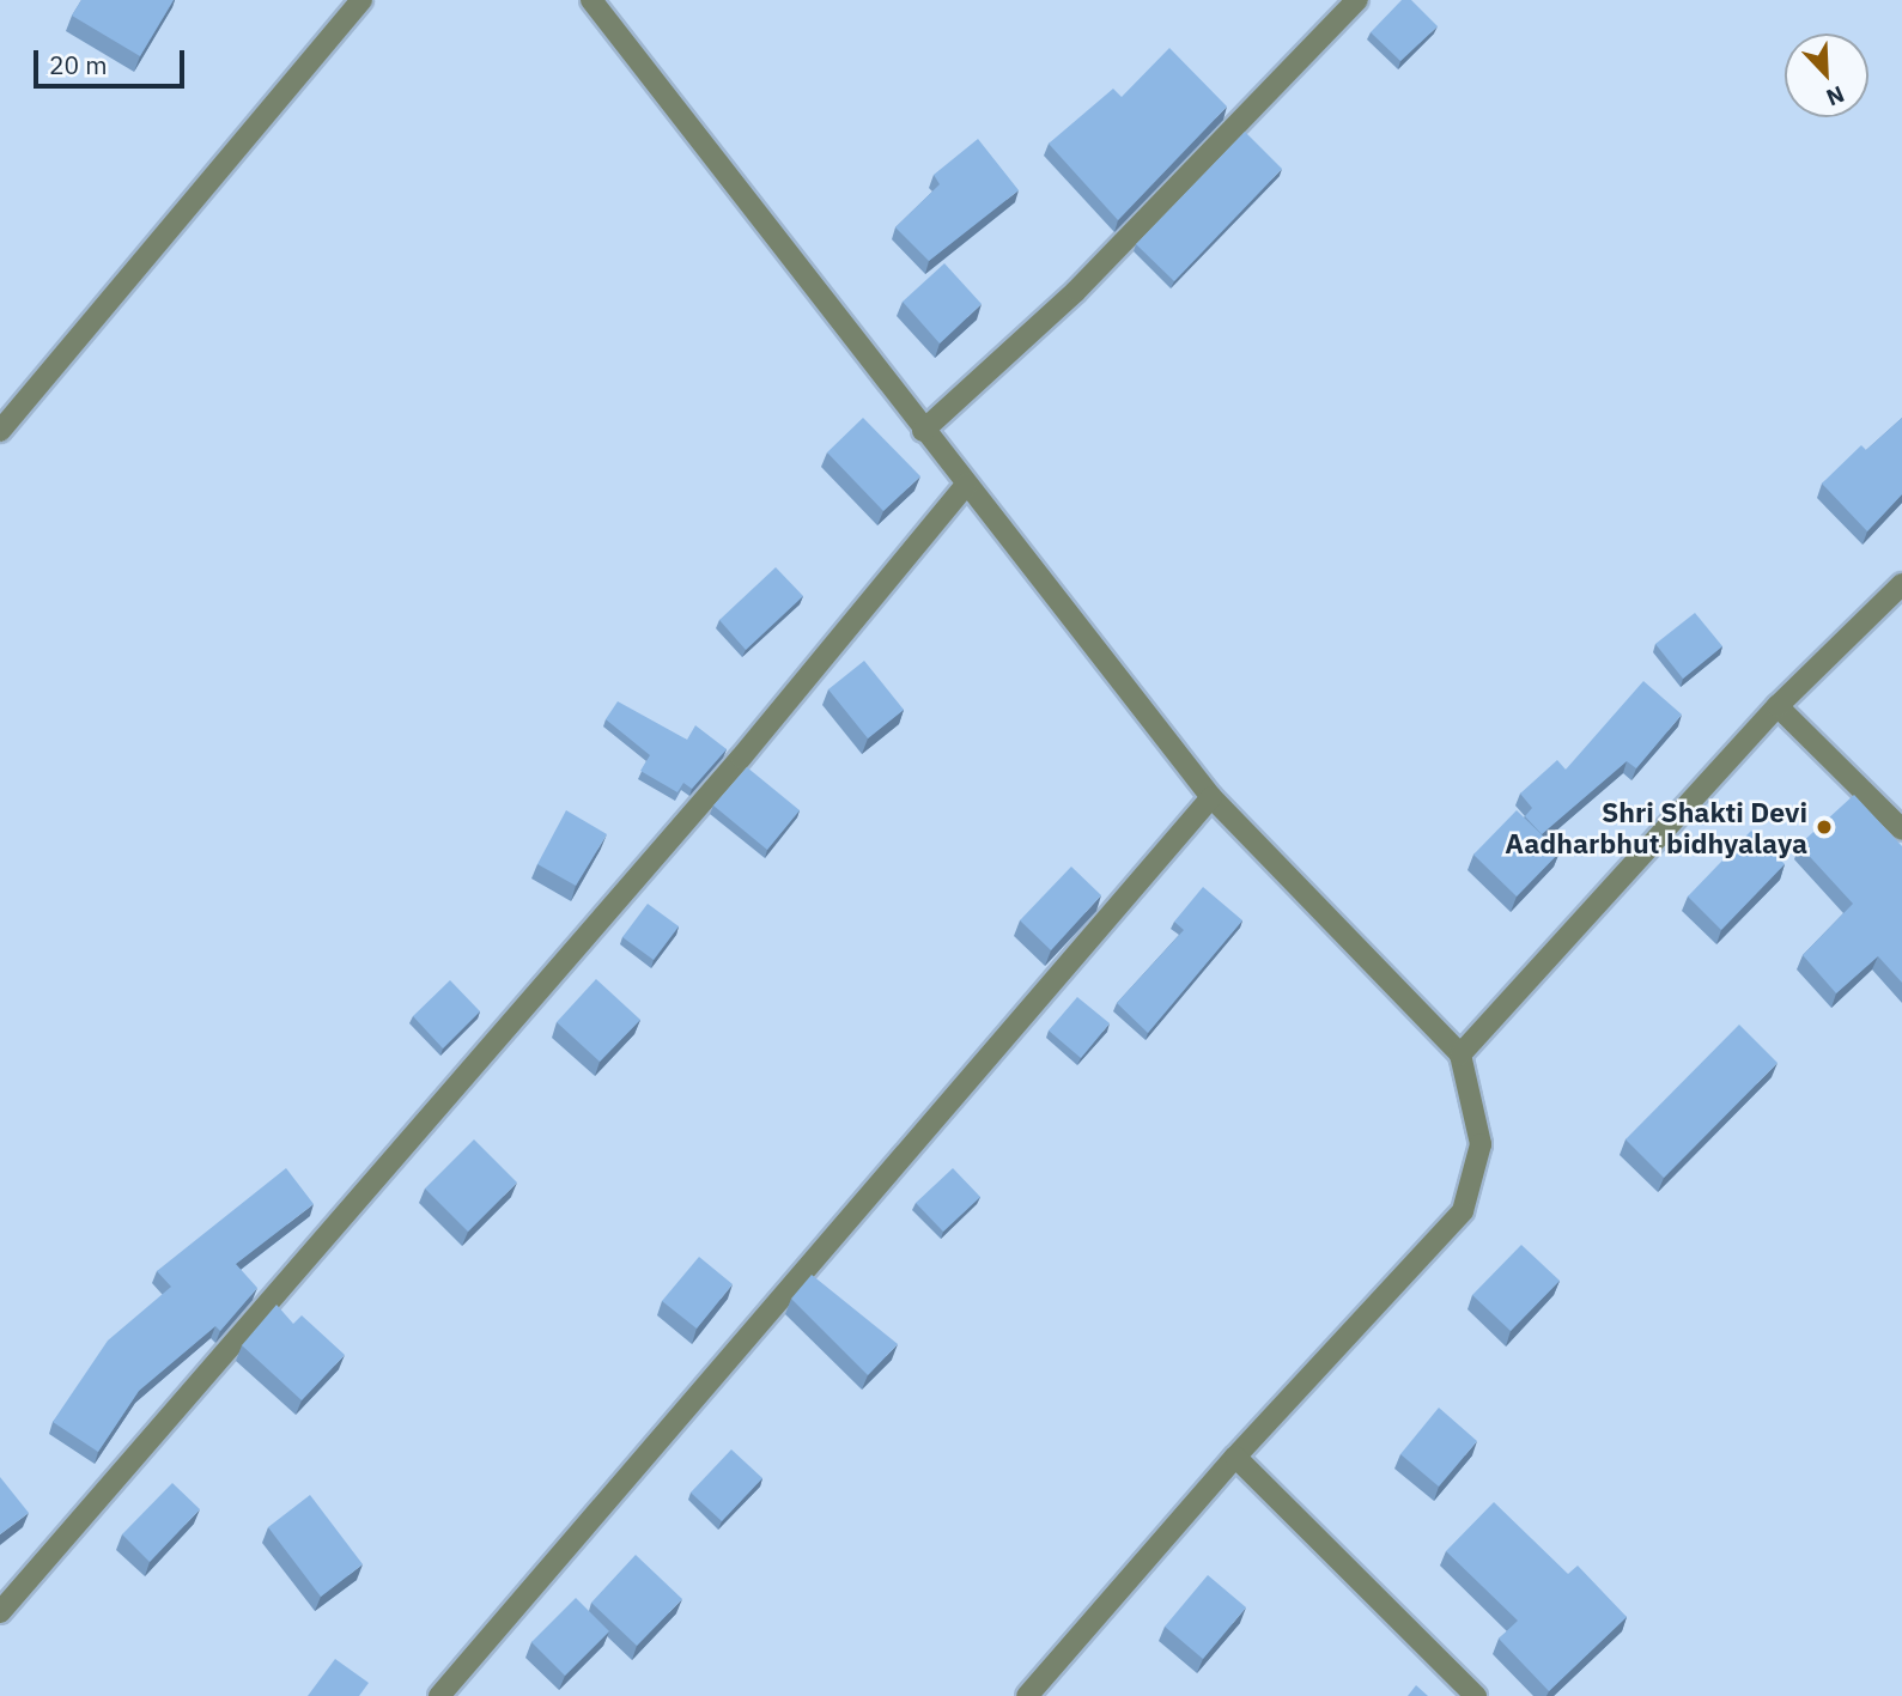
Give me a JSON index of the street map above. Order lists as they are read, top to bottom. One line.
{"places":["Shri Shakti Devi Aadharbhut bidhyalaya"],"scale_bar":"20 m","north":"bottom right"}
